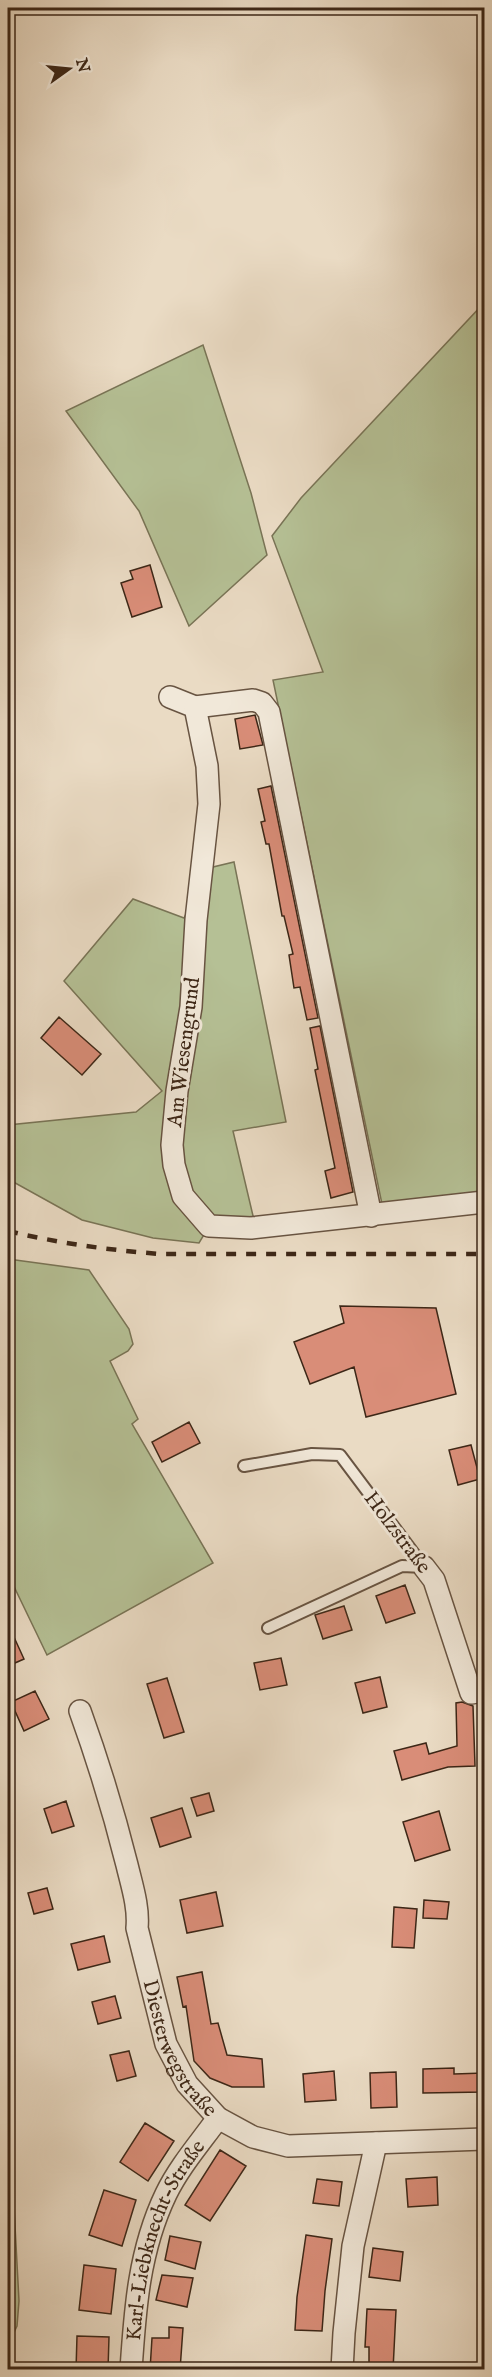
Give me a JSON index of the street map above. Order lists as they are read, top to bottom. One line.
{"streets":{"street":["Am Wiesengrund","Holzstraße","Diesterwegstraße","Karl-Liebknecht-Straße"]},"crossings":[["Diesterwegstraße","Karl-Liebknecht-Straße"]],"north":"right"}
